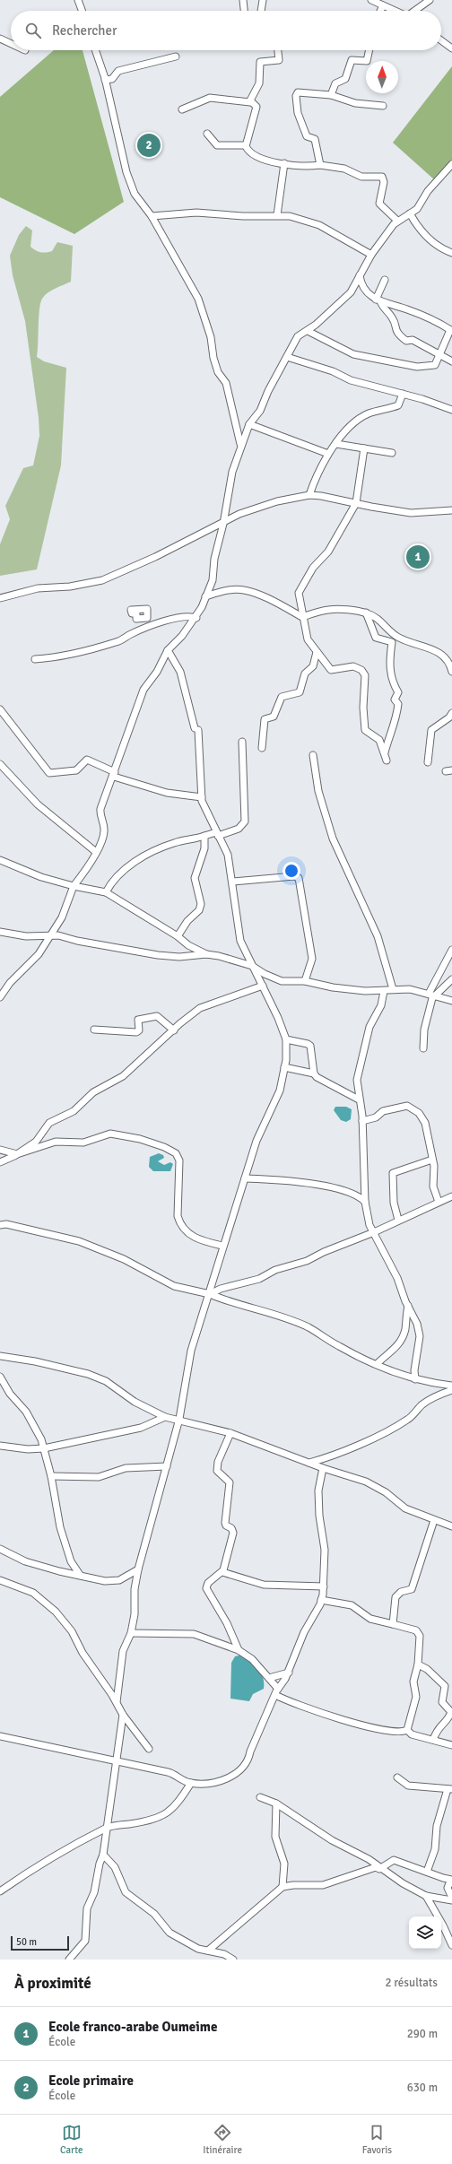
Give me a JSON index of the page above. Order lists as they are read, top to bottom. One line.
{"scale_bar":"50 m","north":"top","page":{"search":"Rechercher","pins":["2","1"],"scale":"50 m","heading":["À proximité","2 résultats"],"list":[{"mark":"1","name":"Ecole franco-arabe Oumeime","note":"École","value":"290 m"},{"mark":"2","name":"Ecole primaire","note":"École","value":"630 m"}],"nav":["Carte","Itinéraire","Favoris"]}}
